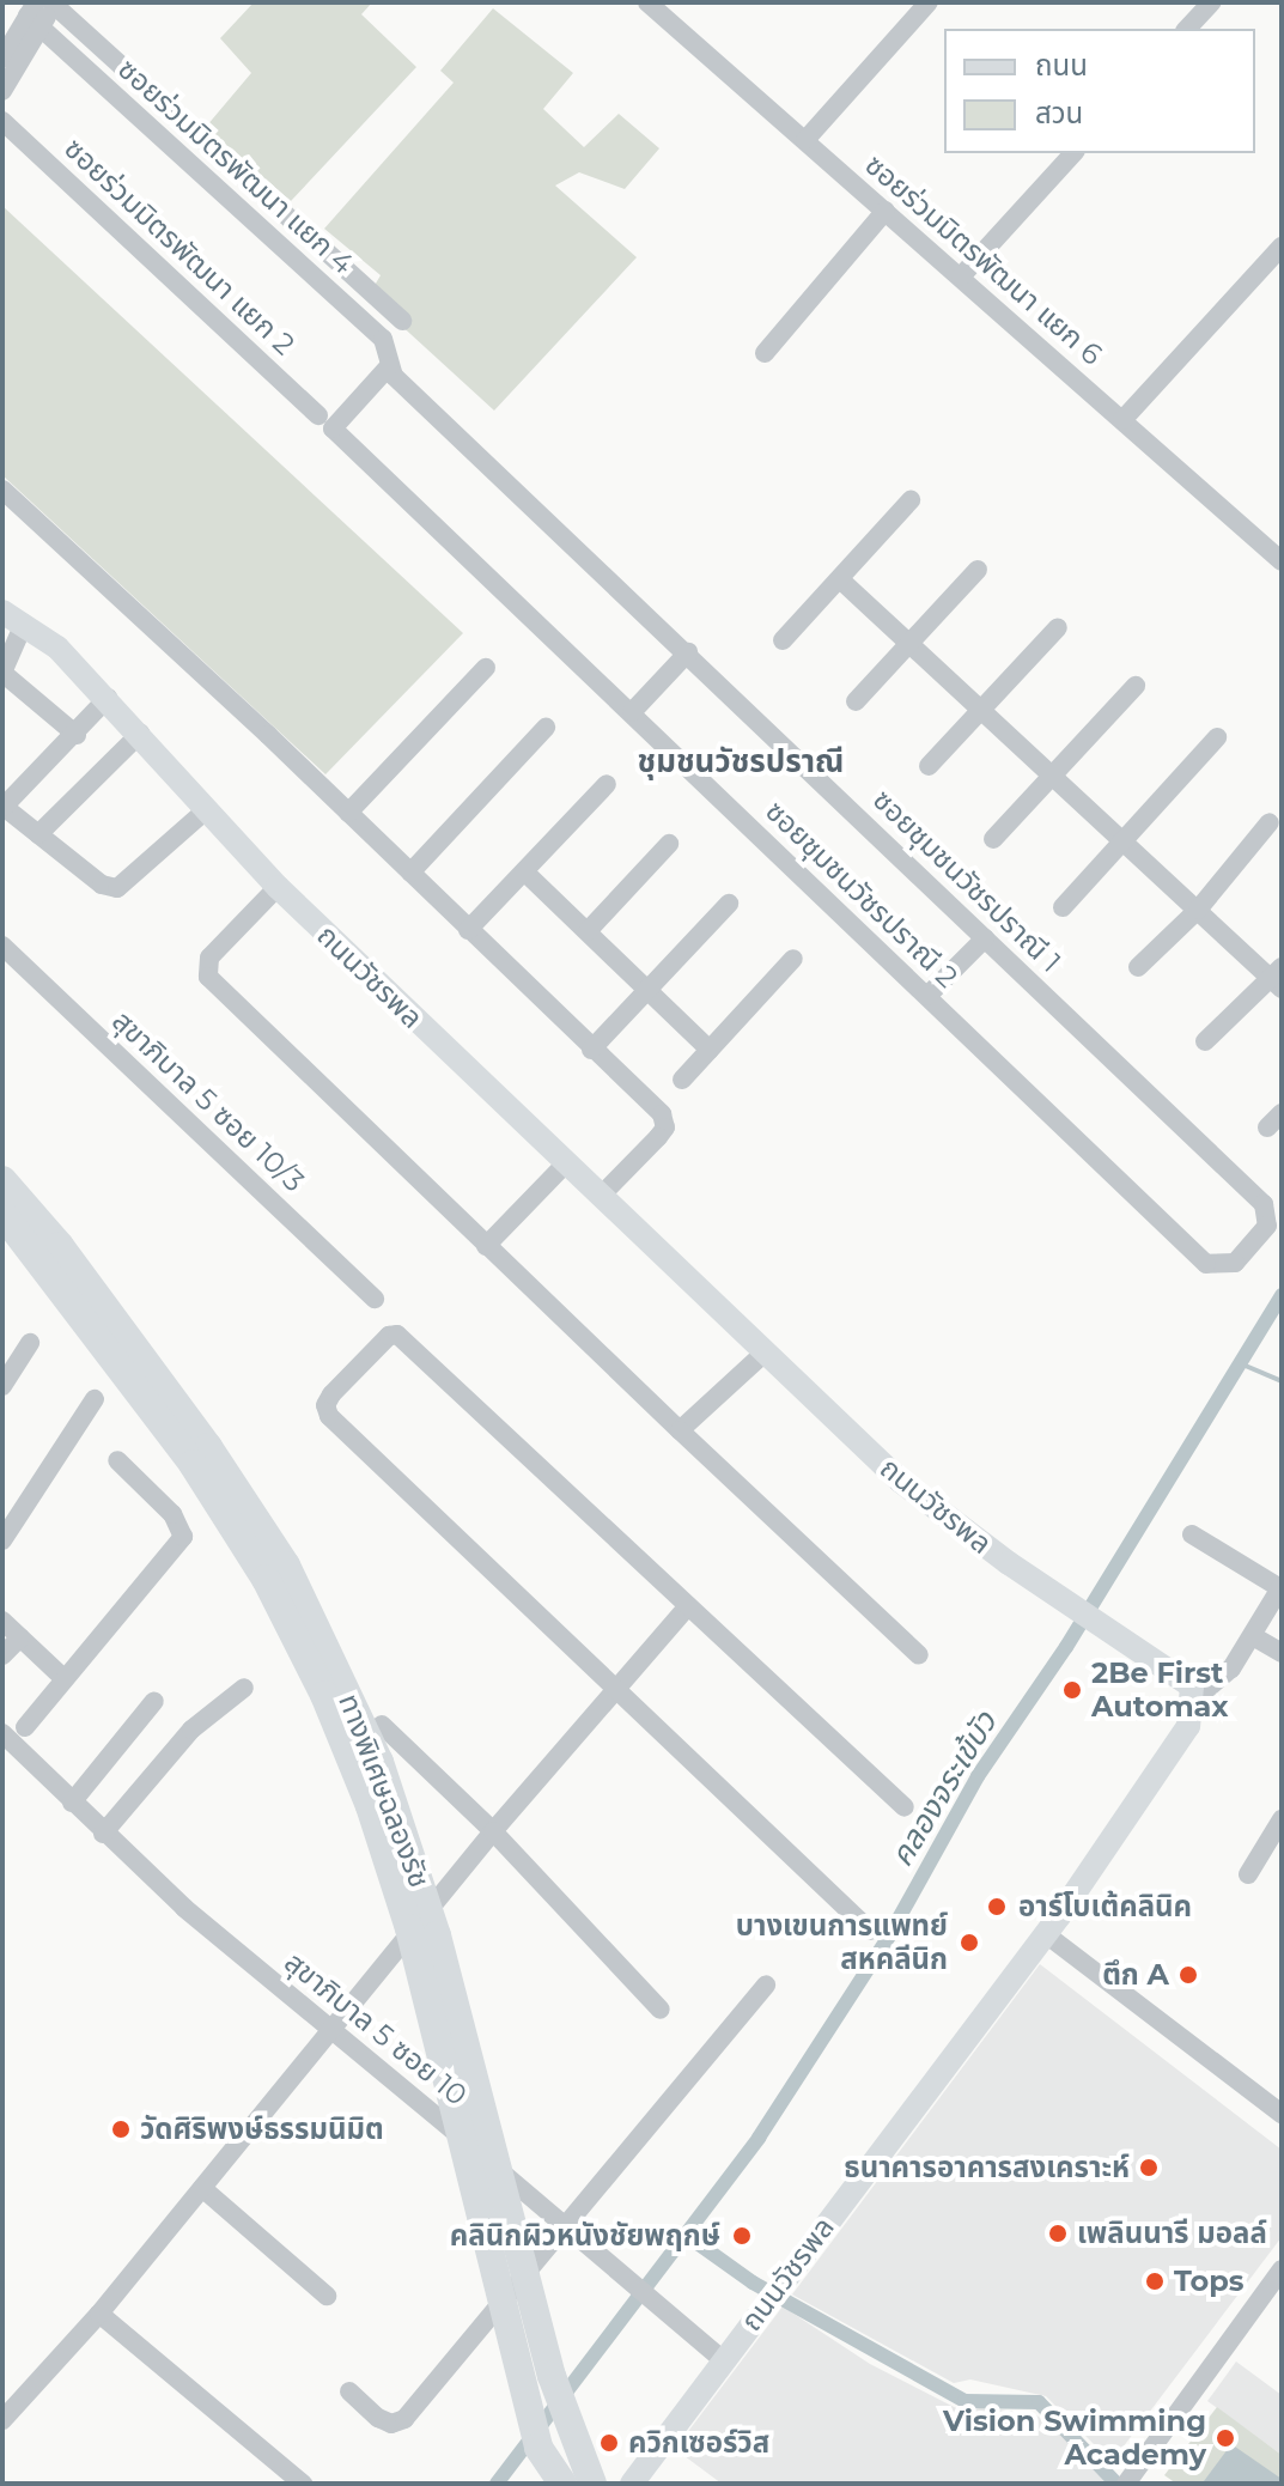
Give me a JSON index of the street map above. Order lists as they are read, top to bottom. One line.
{"streets":{"highway":["ทางพิเศษฉลองรัช"],"main road":["ถนนวัชรพล"],"street":["ซอยร่วมมิตรพัฒนา แยก 4","ซอยร่วมมิตรพัฒนา แยก 2","ซอยร่วมมิตรพัฒนา แยก 6","ซอยชุมชนวัชรปราณี 1","ซอยชุมชนวัชรปราณี 2","สุขาภิบาล 5 ซอย 10/3","สุขาภิบาล 5 ซอย 10"]},"crossings":[["ซอยร่วมมิตรพัฒนา แยก 4","ซอยชุมชนวัชรปราณี 1"],["ซอยร่วมมิตรพัฒนา แยก 4","ซอยชุมชนวัชรปราณี 2"],["ซอยชุมชนวัชรปราณี 1","ซอยชุมชนวัชรปราณี 2"],["ถนนวัชรพล","สุขาภิบาล 5 ซอย 10"]],"districts":["ชุมชนวัชรปราณี"],"water":["คลองจระเข้บัว"],"places":["2Be First Automax","อาร์โบเต้คลินิค","บางเขนการแพทย์ สหคลีนิก","ตึก A","วัดศิริพงษ์ธรรมนิมิต","ธนาคารอาคารสงเคราะห์","เพลินนารี มอลล์","คลินิกผิวหนังชัยพฤกษ์","Tops","Vision Swimming Academy","ควิกเซอร์วิส"],"legend":["ถนน","สวน"]}
